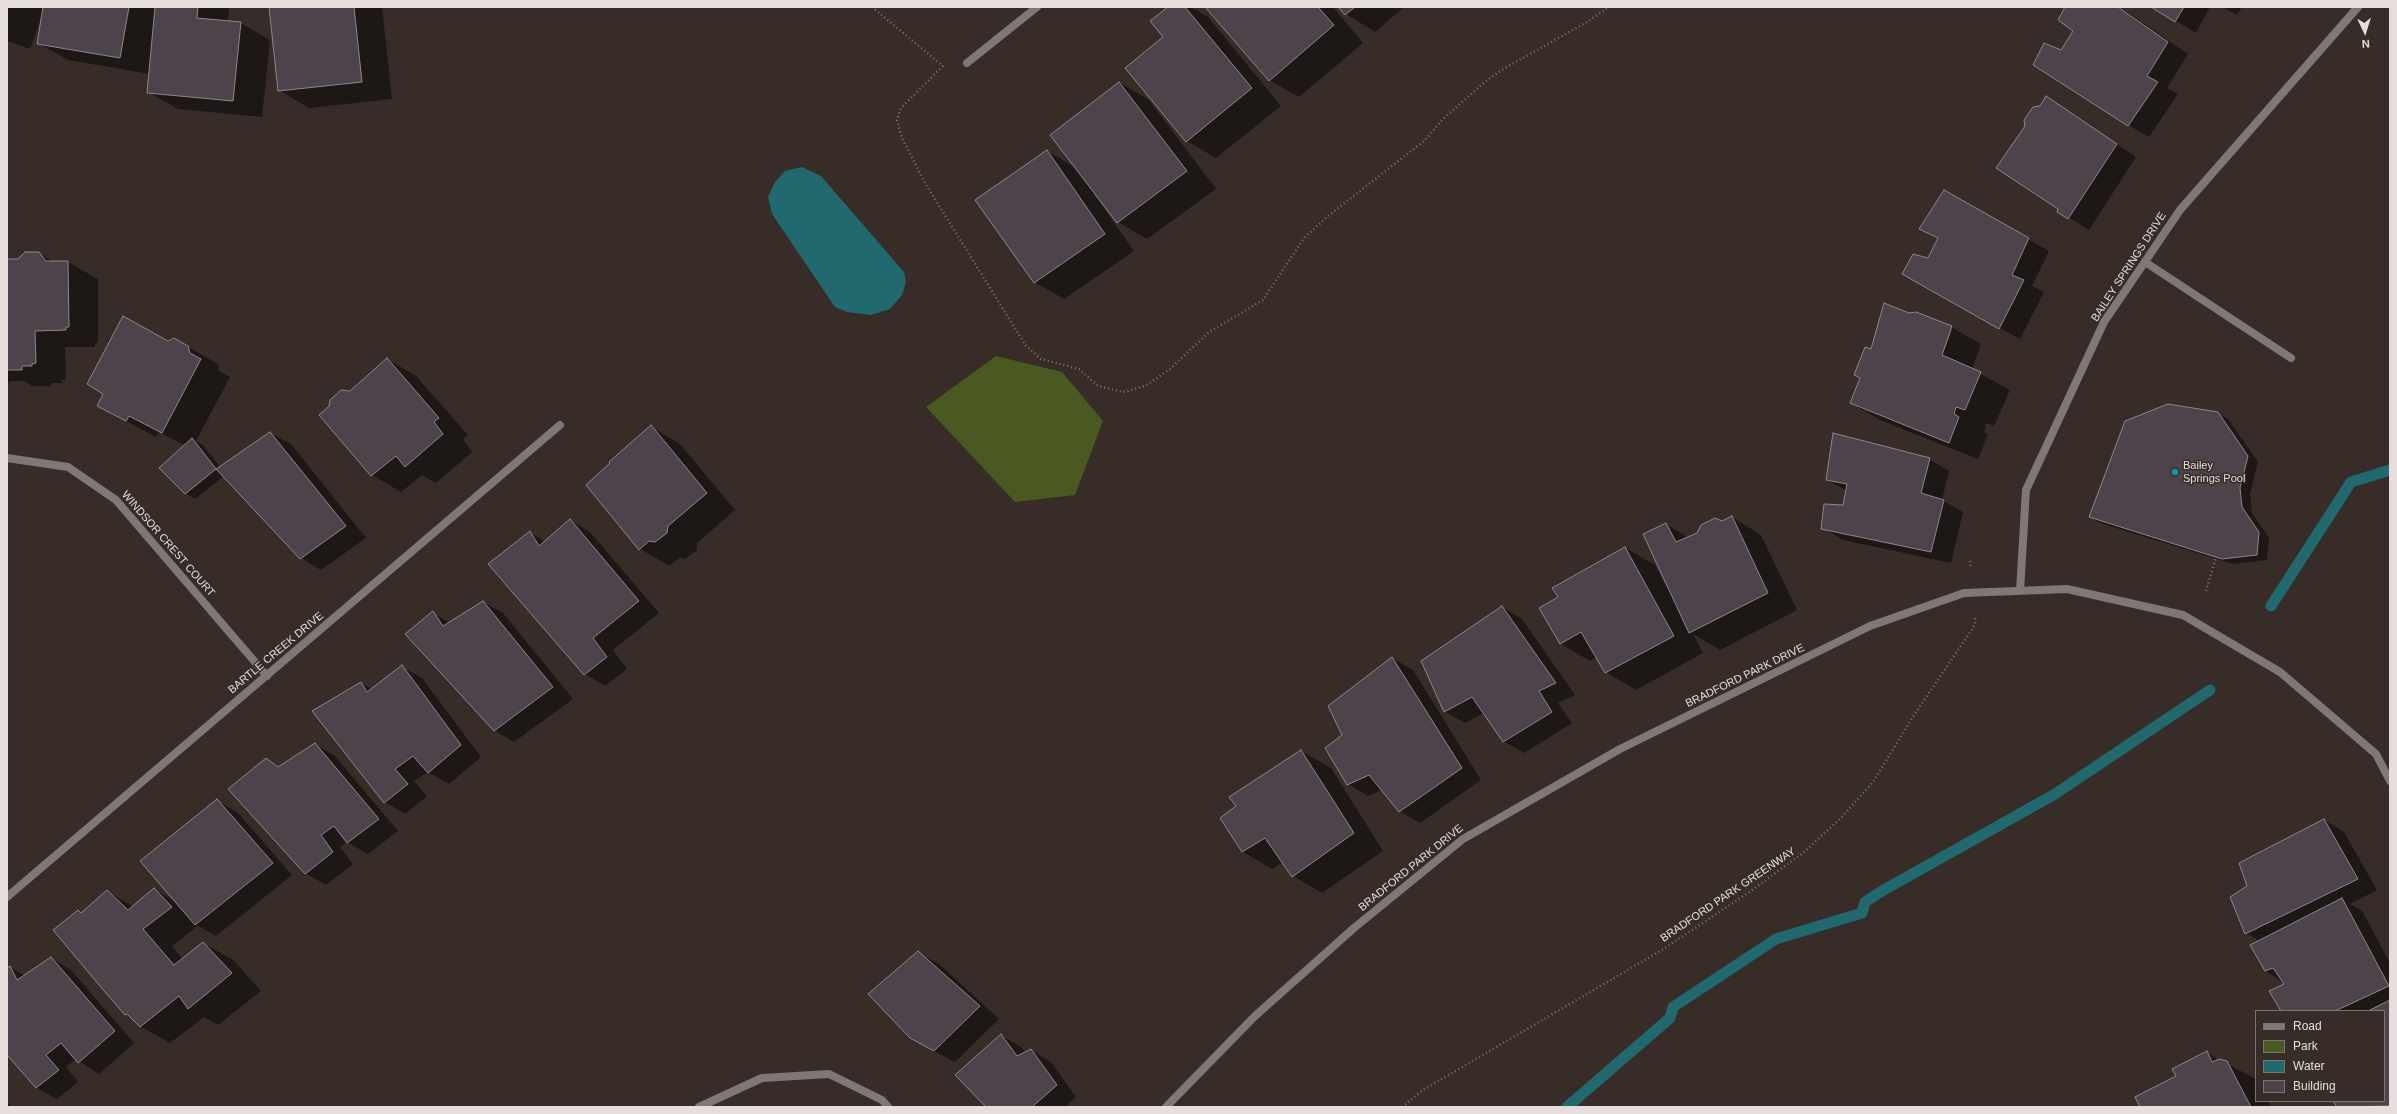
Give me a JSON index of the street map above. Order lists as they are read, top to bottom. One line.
{"streets":{"street":["BAILEY SPRINGS DRIVE","WINDSOR CREST COURT","BARTLE CREEK DRIVE","BRADFORD PARK DRIVE"],"path":["BRADFORD PARK GREENWAY"]},"crossings":[["BAILEY SPRINGS DRIVE","BRADFORD PARK DRIVE"],["WINDSOR CREST COURT","BARTLE CREEK DRIVE"],["BRADFORD PARK DRIVE","BRADFORD PARK GREENWAY"]],"places":["Bailey Springs Pool"],"legend":["Road","Park","Water","Building"],"north":"bottom"}
